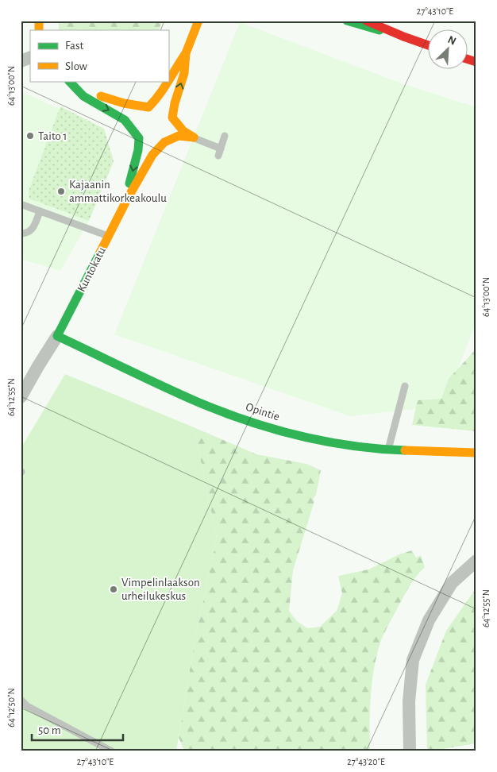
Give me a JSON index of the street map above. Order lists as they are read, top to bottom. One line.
{"streets":{"main road":["Kuntokatu","Opintie"]},"crossings":[["Kuntokatu","Opintie"]],"places":["Taito 1","Kajaanin ammattikorkeakoulu","Vimpelinlaakson urheilukeskus"],"legend":["Fast","Slow"],"scale_bar":"50 m","north":"top right","coordinates":["27°43'10\"E","64°13'00\"N","64°12'55\"N","64°12'50\"N","27°43'20\"E"]}
